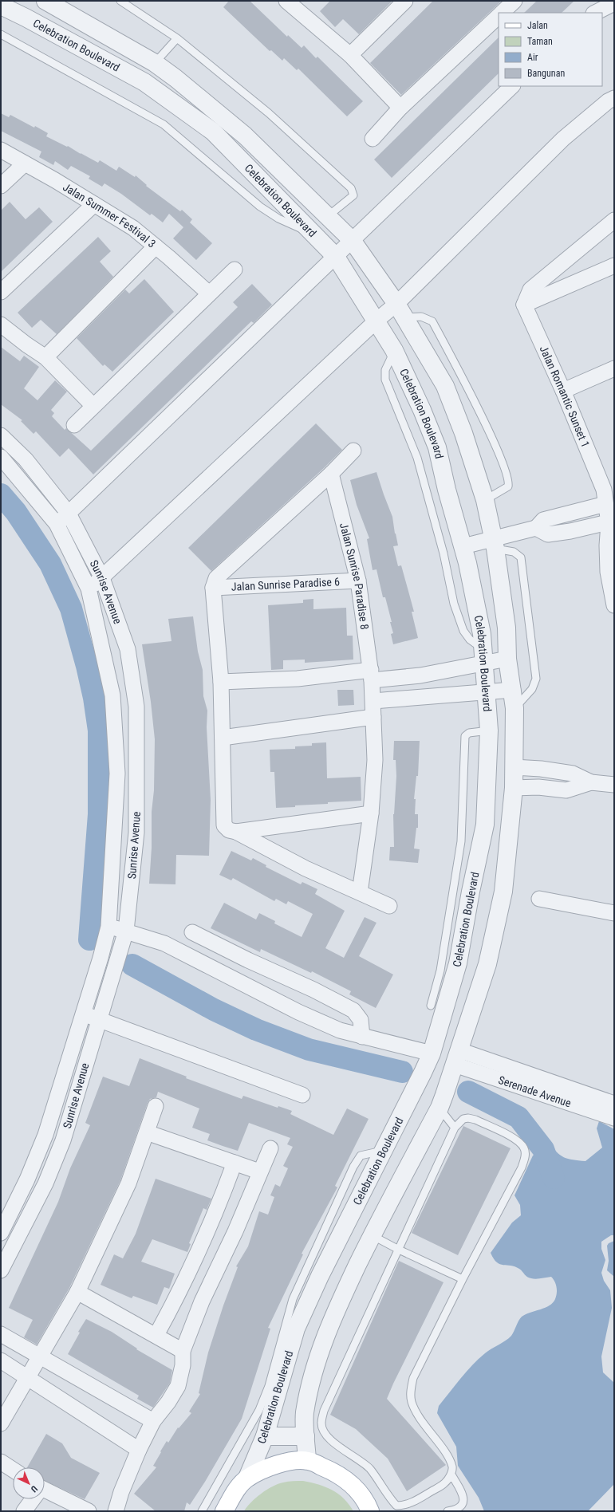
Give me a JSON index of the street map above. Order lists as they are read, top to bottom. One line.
{"streets":{"street":["Celebration Boulevard","Jalan Summer Festival 3","Jalan Romantic Sunset 1","Jalan Sunrise Paradise 8","Jalan Sunrise Paradise 6","Sunrise Avenue","Serenade Avenue"]},"crossings":[["Celebration Boulevard","Serenade Avenue"],["Jalan Sunrise Paradise 8","Jalan Sunrise Paradise 6"]],"legend":["Jalan","Taman","Air","Bangunan"],"north":"bottom right"}
